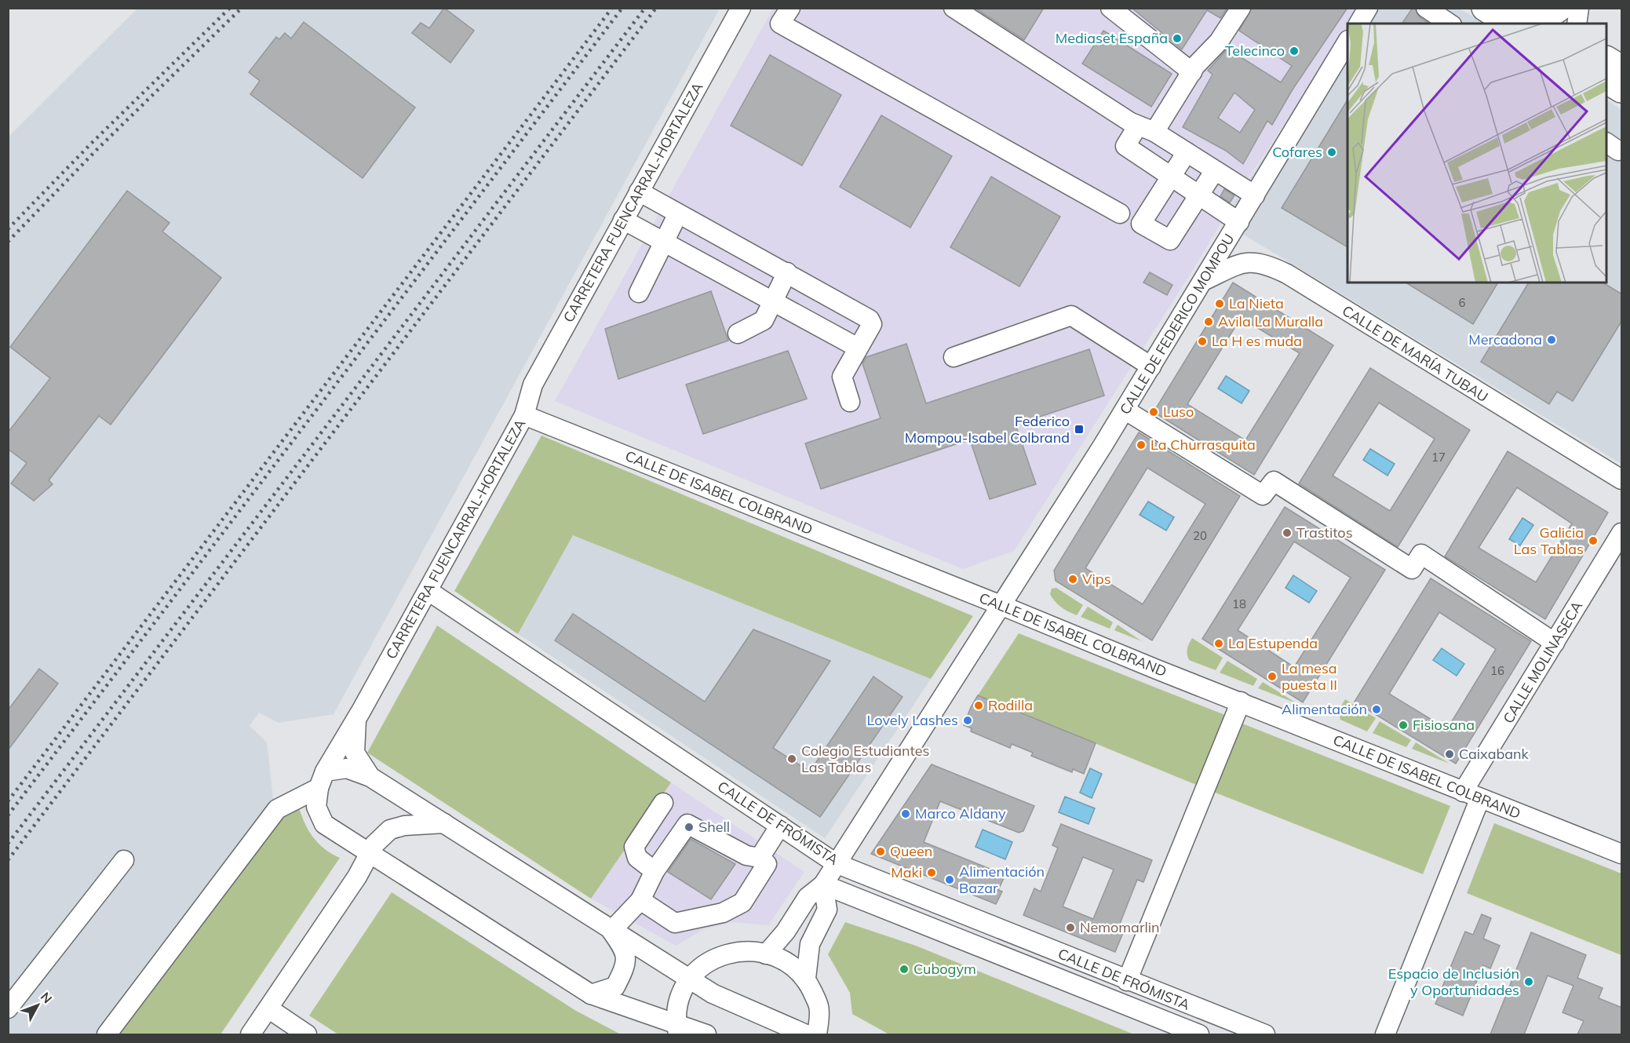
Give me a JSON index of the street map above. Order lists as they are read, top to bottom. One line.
{"streets":{"street":["CARRETERA FUENCARRAL-HORTALEZA","CALLE DE FEDERICO MOMPOU","CALLE DE MARÍA TUBAU","CALLE DE ISABEL COLBRAND","CALLE MOLINASECA","CALLE DE FRÓMISTA"]},"crossings":[["CARRETERA FUENCARRAL-HORTALEZA","CALLE DE ISABEL COLBRAND"],["CARRETERA FUENCARRAL-HORTALEZA","CALLE DE FRÓMISTA"],["CALLE DE FEDERICO MOMPOU","CALLE DE MARÍA TUBAU"],["CALLE DE FEDERICO MOMPOU","CALLE DE ISABEL COLBRAND"],["CALLE DE FEDERICO MOMPOU","CALLE DE FRÓMISTA"],["CALLE DE ISABEL COLBRAND","CALLE MOLINASECA"]],"places":{"other":["Mediaset España","Telecinco","Cofares","La Nieta","Avila La Muralla","Mercadona","La H es muda","Luso","La Churrasquita","Trastitos","Galicia Las Tablas","Vips","La Estupenda","La mesa puesta II","Rodilla","Alimentación","Lovely Lashes","Fisiosana","Caixabank","Colegio Estudiantes Las Tablas","Marco Aldany","Shell","Queen","Maki","Alimentación Bazar","Nemomarlin","Cubogym","Espacio de Inclusión y Oportunidades"],"transit":["Federico Mompou-Isabel Colbrand"]},"house_numbers":["6","17","20","18","16"],"north":"top right"}
